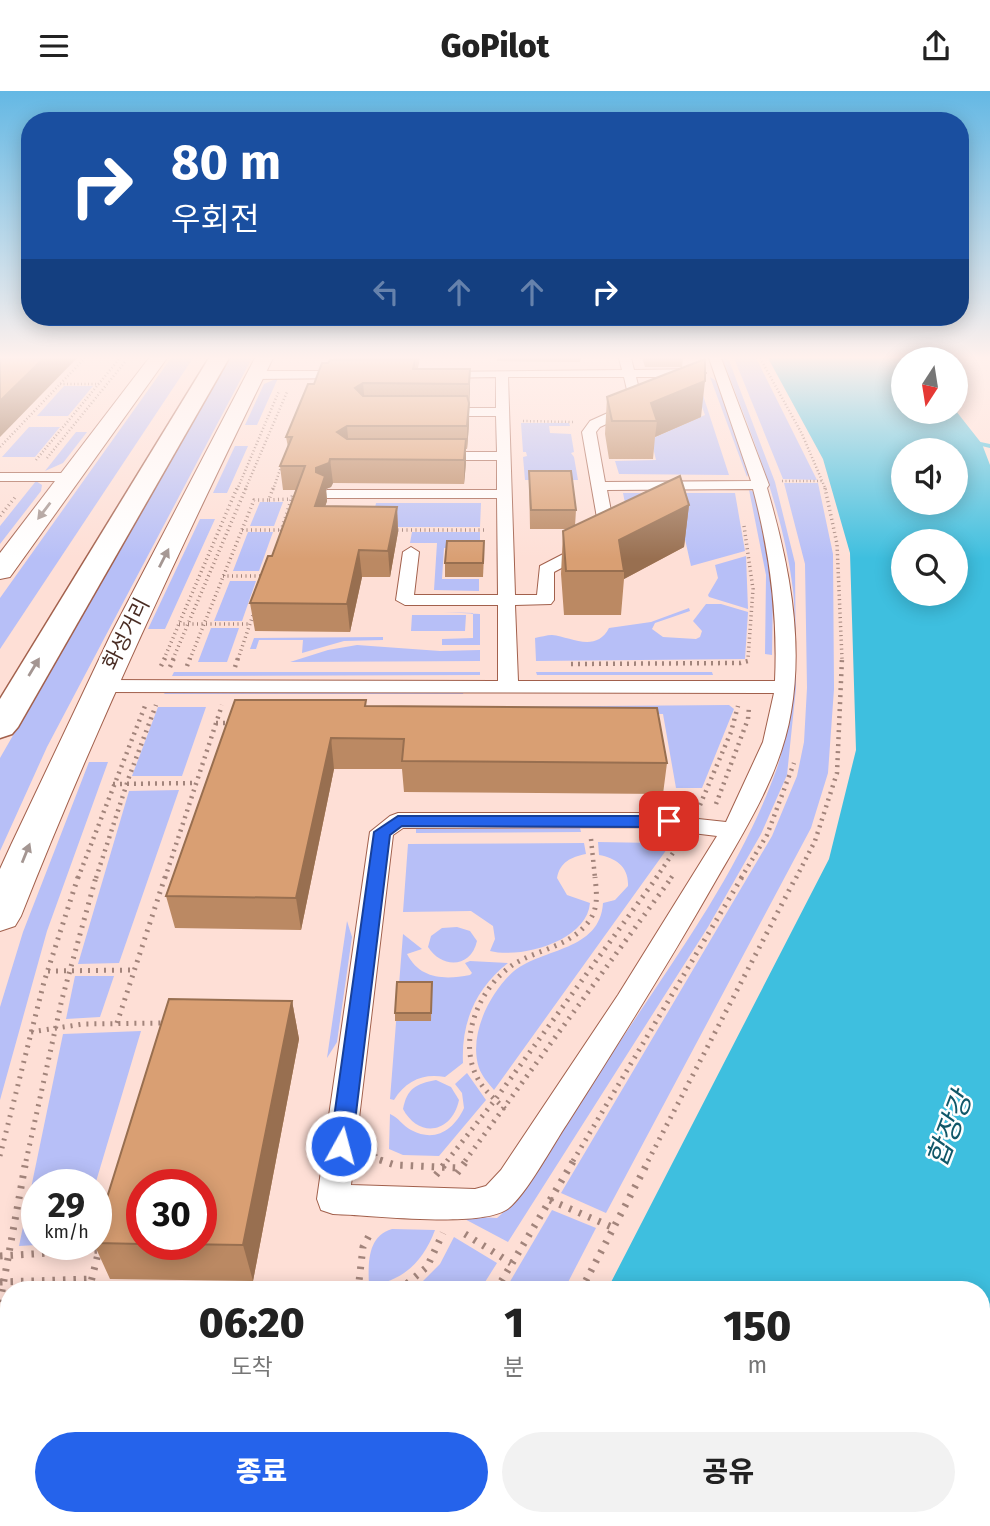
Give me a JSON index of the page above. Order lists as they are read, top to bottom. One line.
{"streets":{"main road":["화성거리"]},"water":["합장강"],"north":"bottom","page":{"header":"GoPilot","turn":["80 m","우회전"],"speed":"29 km/h","limit":"30","eta":["06:20","도착","1","분","150","m"],"buttons":["종료","공유"]}}
